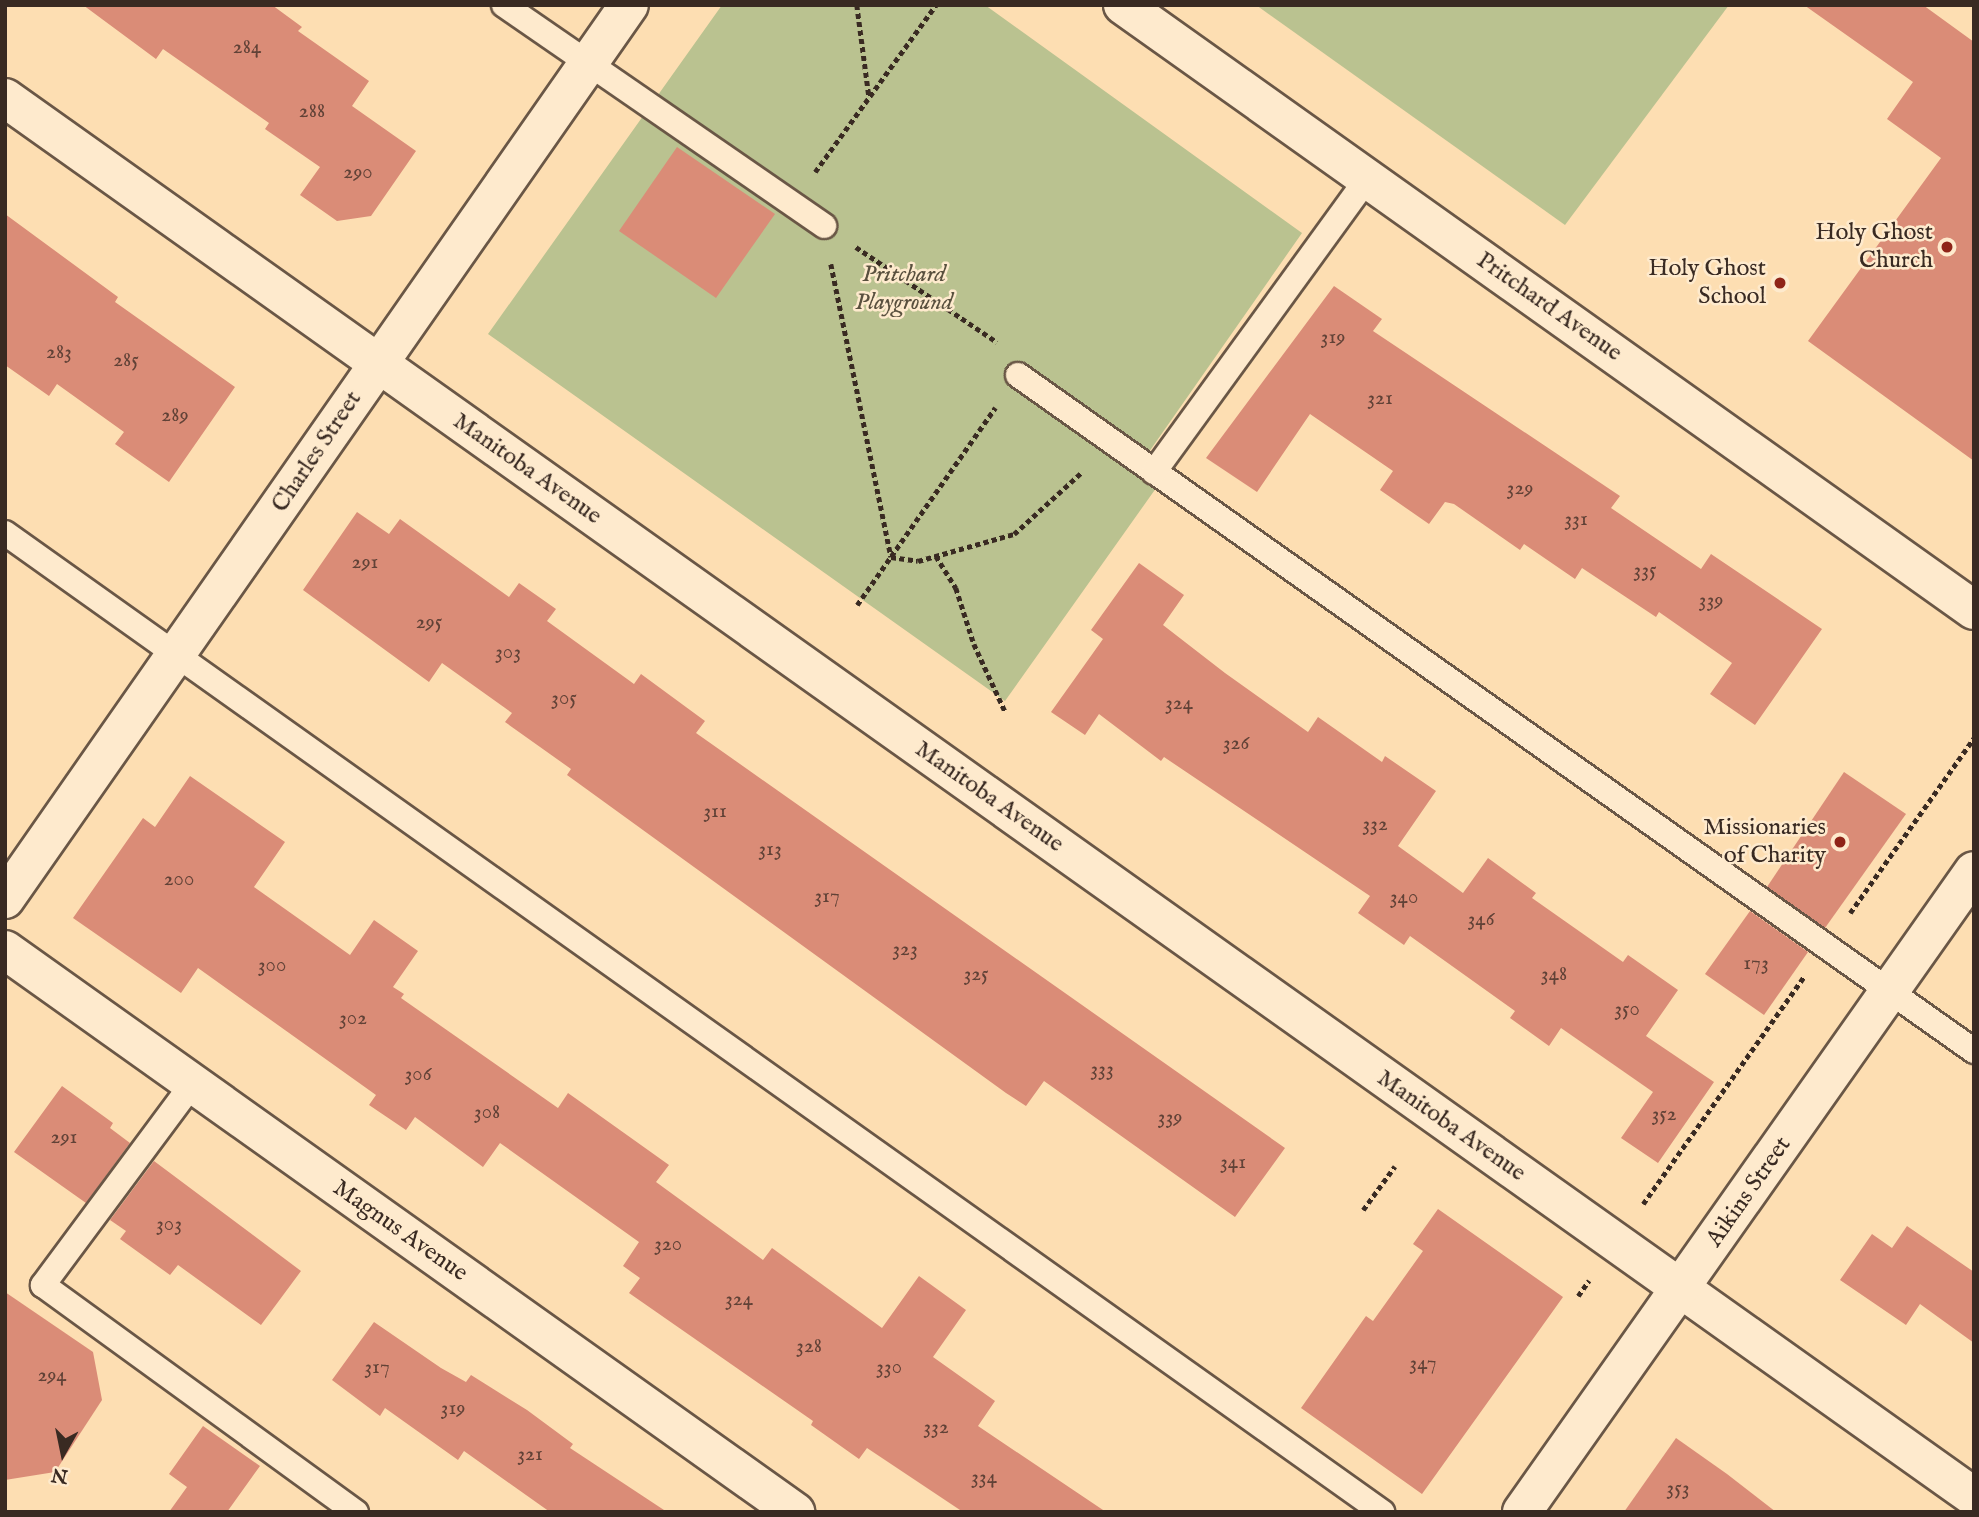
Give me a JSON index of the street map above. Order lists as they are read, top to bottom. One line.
{"streets":{"street":["Pritchard Avenue","Charles Street","Manitoba Avenue","Aikins Street","Magnus Avenue"]},"crossings":[["Charles Street","Manitoba Avenue"],["Manitoba Avenue","Aikins Street"]],"parks":["Pritchard Playground"],"places":["Holy Ghost Church","Holy Ghost School","Missionaries of Charity"],"house_numbers":["284","288","290","319","283","285","321","289","329","331","291","335","339","295","303","305","324","326","311","332","313","200","317","340","346","323","173","300","325","348","350","302","333","306","308","352","339","291","341","303","320","324","328","347","317","330","294","319","332","321","334","353"],"north":"bottom"}
